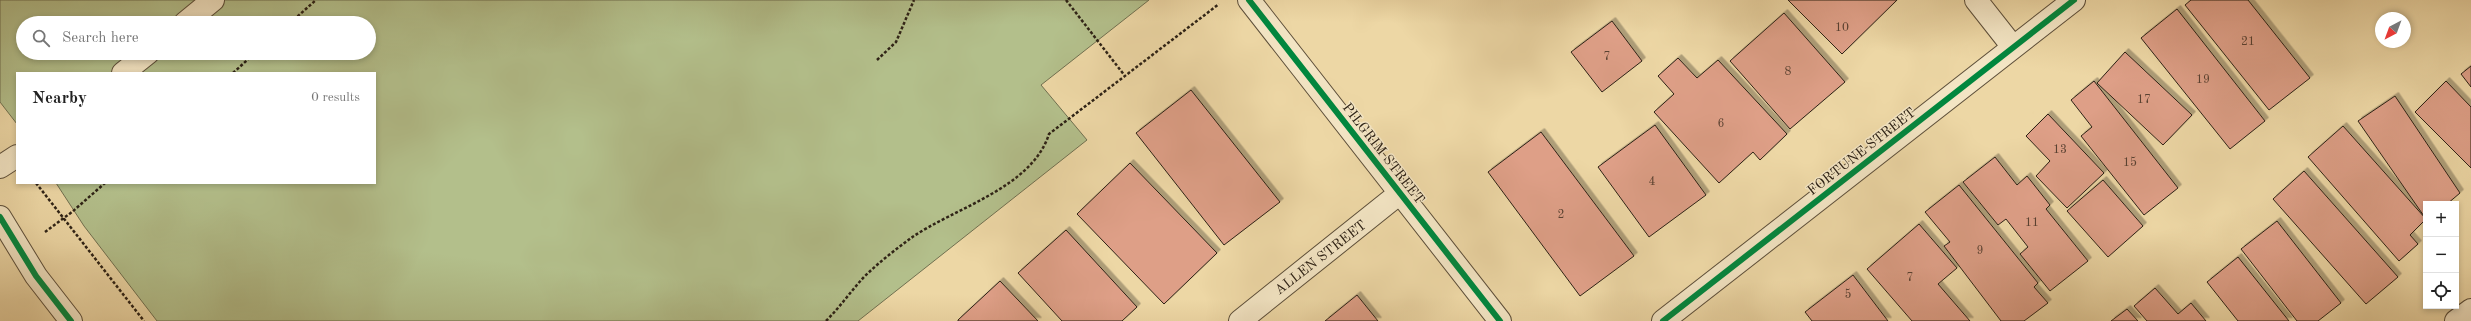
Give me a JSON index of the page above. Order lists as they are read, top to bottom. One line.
{"streets":{"street":["FORTUNE STREET","PILGRIM STREET","ALLEN STREET"]},"crossings":[["PILGRIM STREET","ALLEN STREET"]],"house_numbers":["10","21","7","8","19","17","6","13","15","4","2","11","9","7","5"],"north":"bottom left","page":{"search":"Search here","heading":["Nearby","0 results"],"map_buttons":["+","−"]}}
